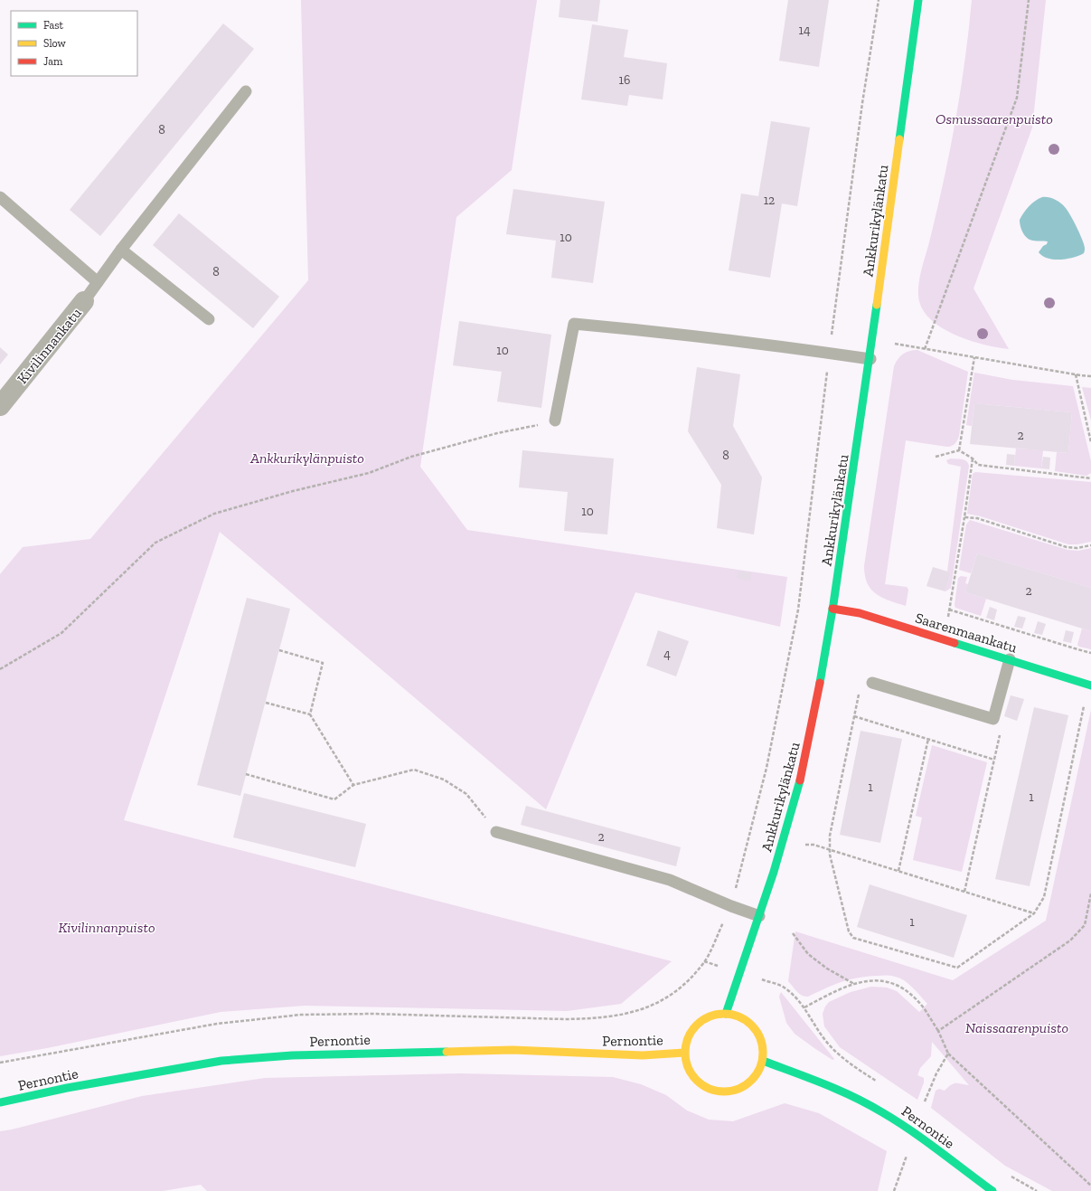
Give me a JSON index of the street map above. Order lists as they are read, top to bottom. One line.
{"streets":{"street":["Ankkurikylänkatu","Kivilinnankatu","Saarenmaankatu","Pernontie"]},"crossings":[["Ankkurikylänkatu","Saarenmaankatu"],["Ankkurikylänkatu","Pernontie"]],"parks":["Osmussaarenpuisto","Ankkurikylänpuisto","Kivilinnanpuisto","Naissaarenpuisto"],"house_numbers":["14","16","8","12","10","8","10","2","8","10","2","4","1","1","2","1"],"legend":["Fast","Slow","Jam"]}
